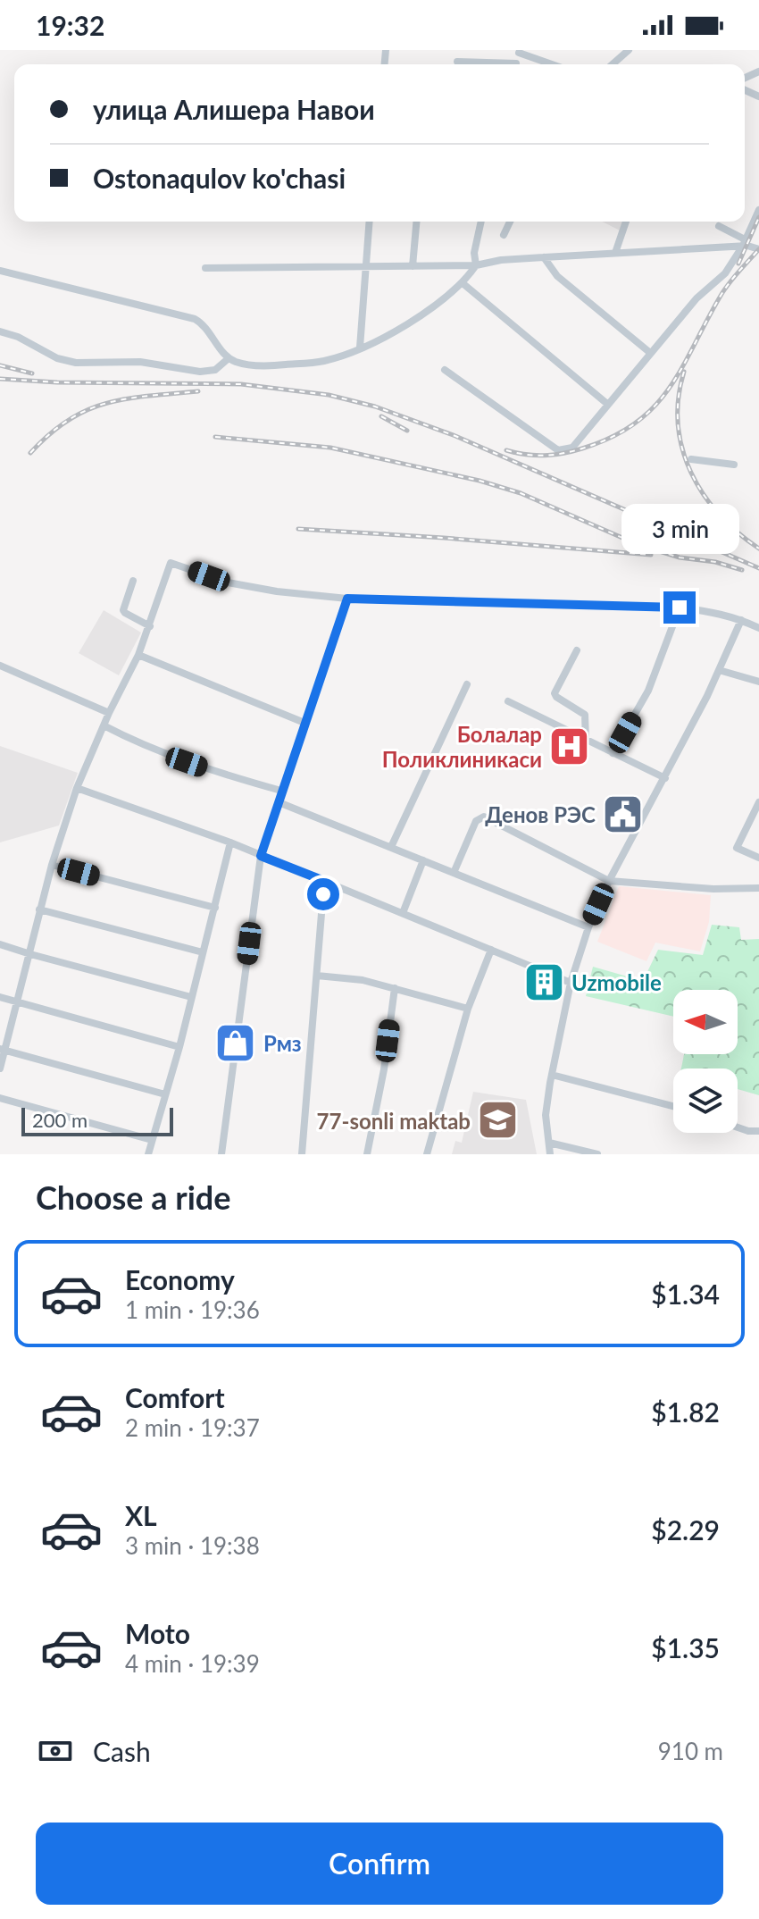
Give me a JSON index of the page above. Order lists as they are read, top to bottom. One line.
{"places":{"hospital":["Болалар Поликлиникаси"],"public building":["Денов РЭС"],"building":["Uzmobile"],"shop":["Рмз"],"school or university":["77-sonli maktab"]},"scale_bar":"200 m","north":"left","page":{"status":"19:32","banner":["улица Алишера Навои","Ostonaqulov ko'chasi"],"bubble":"3 min","scale":"200 m","heading":"Choose a ride","list":[{"name":"Economy","note":"1 min · 19:36","value":"$1.34"},{"name":"Comfort","note":"2 min · 19:37","value":"$1.82"},{"name":"XL","note":"3 min · 19:38","value":"$2.29"},{"name":"Moto","note":"4 min · 19:39","value":"$1.35"}],"pay":["Cash","910 m"],"buttons":"Confirm"}}
